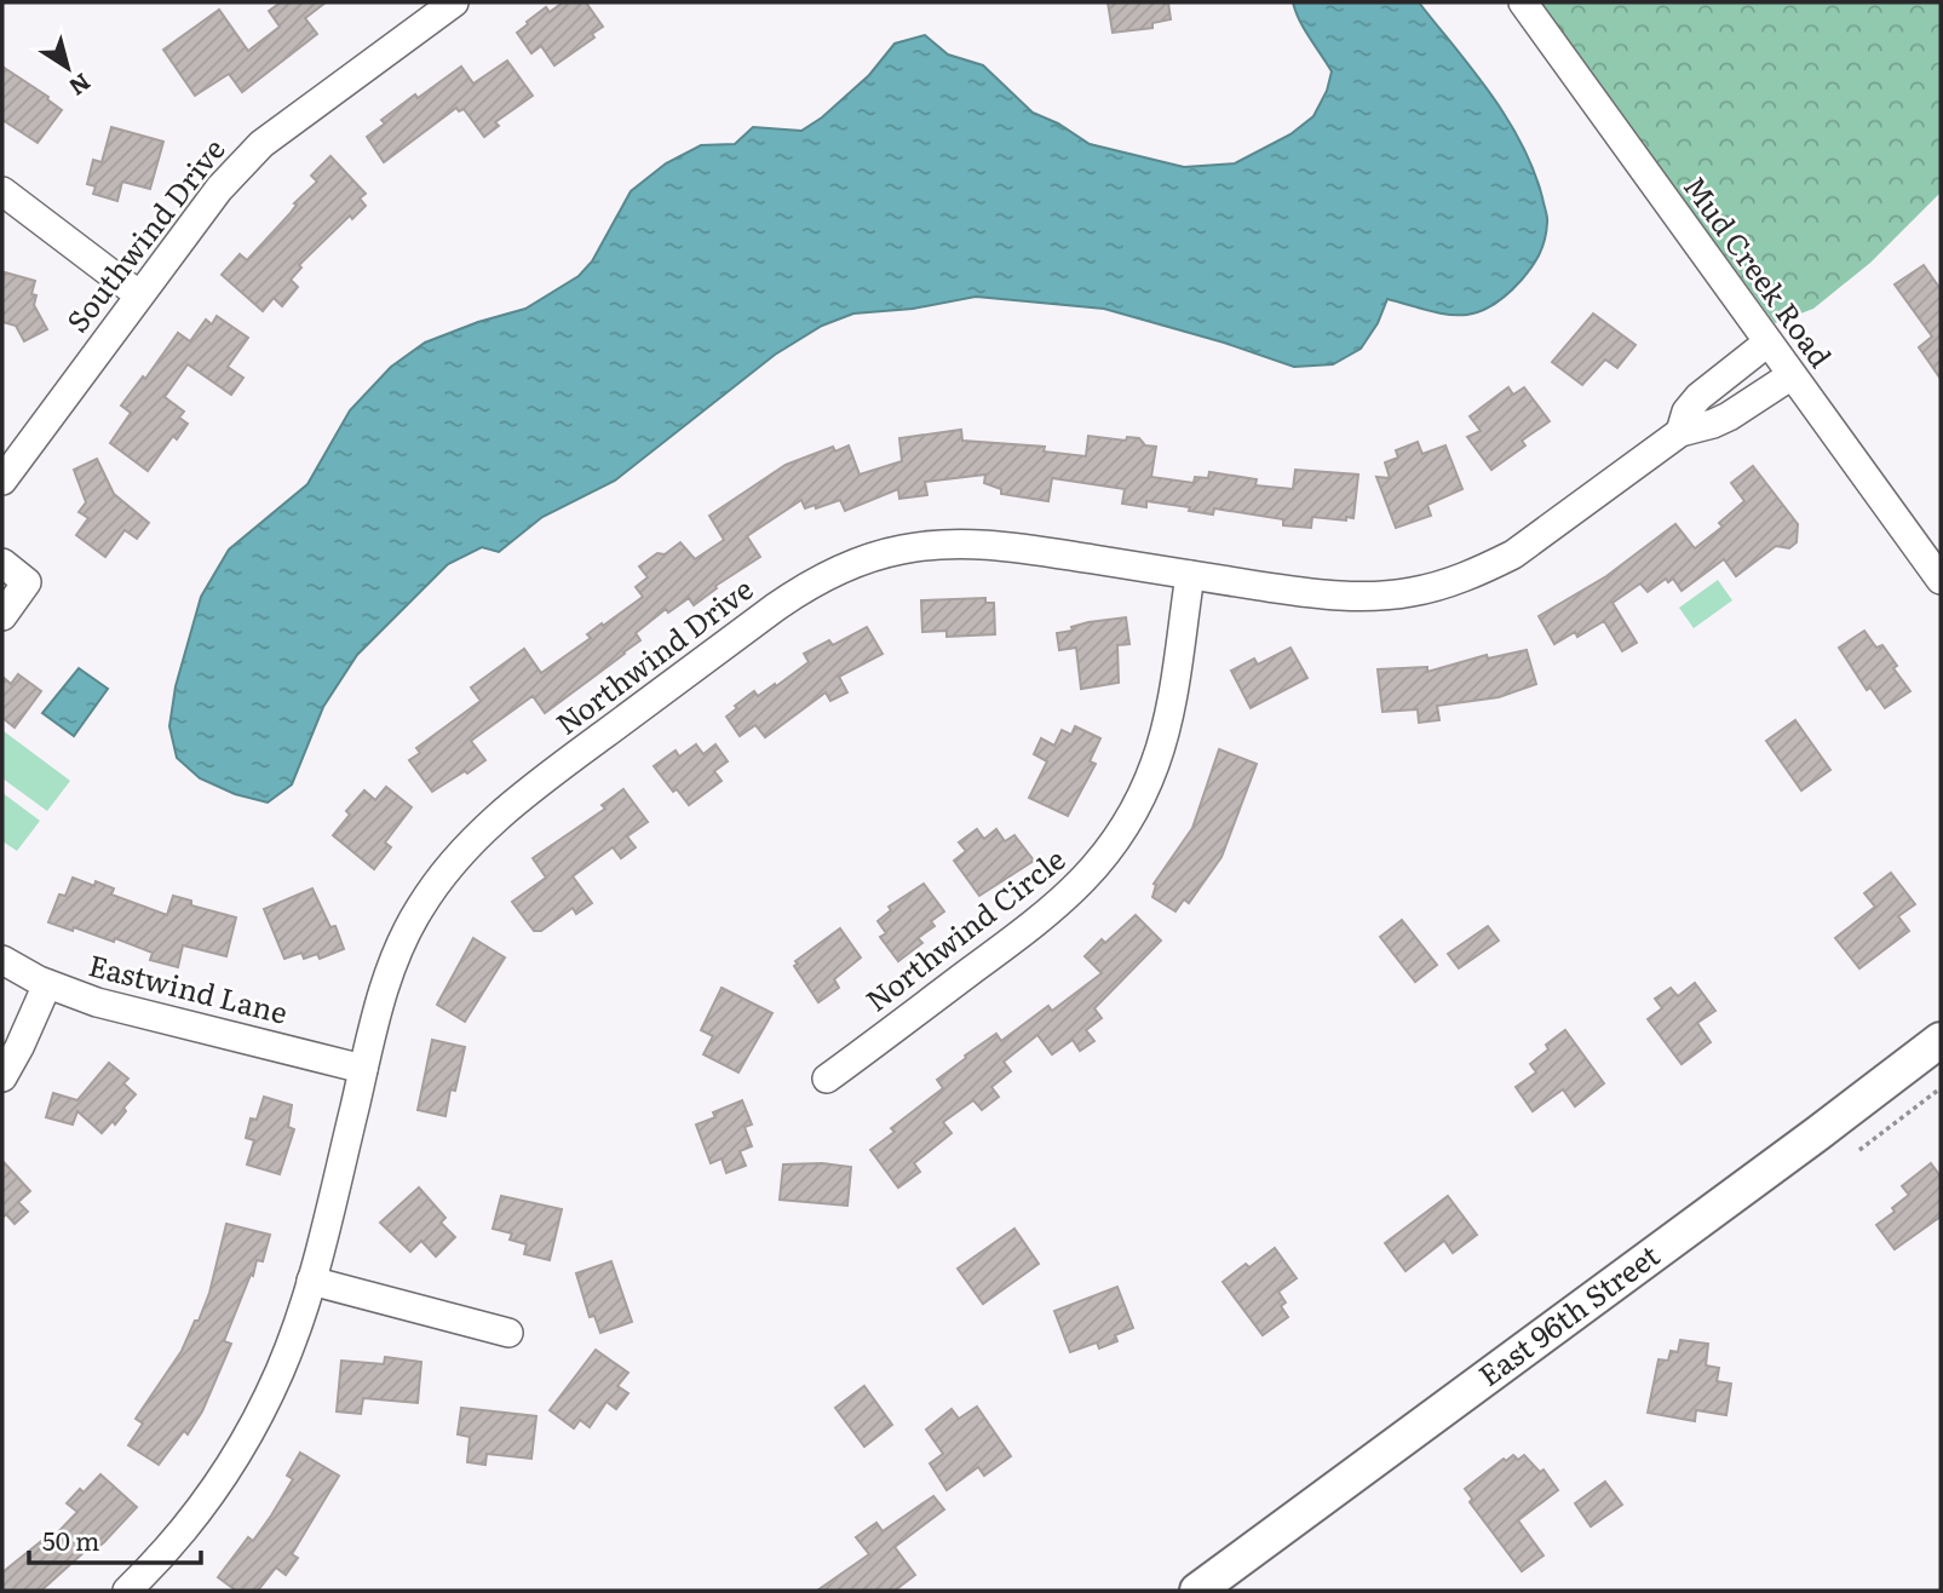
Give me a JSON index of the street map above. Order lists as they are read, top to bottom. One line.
{"streets":{"main road":["East 96th Street"],"street":["Southwind Drive","Mud Creek Road","Northwind Drive","Northwind Circle","Eastwind Lane"]},"crossings":[["Mud Creek Road","Northwind Drive"],["Northwind Drive","Northwind Circle"],["Northwind Drive","Eastwind Lane"]],"scale_bar":"50 m","north":"bottom right"}
